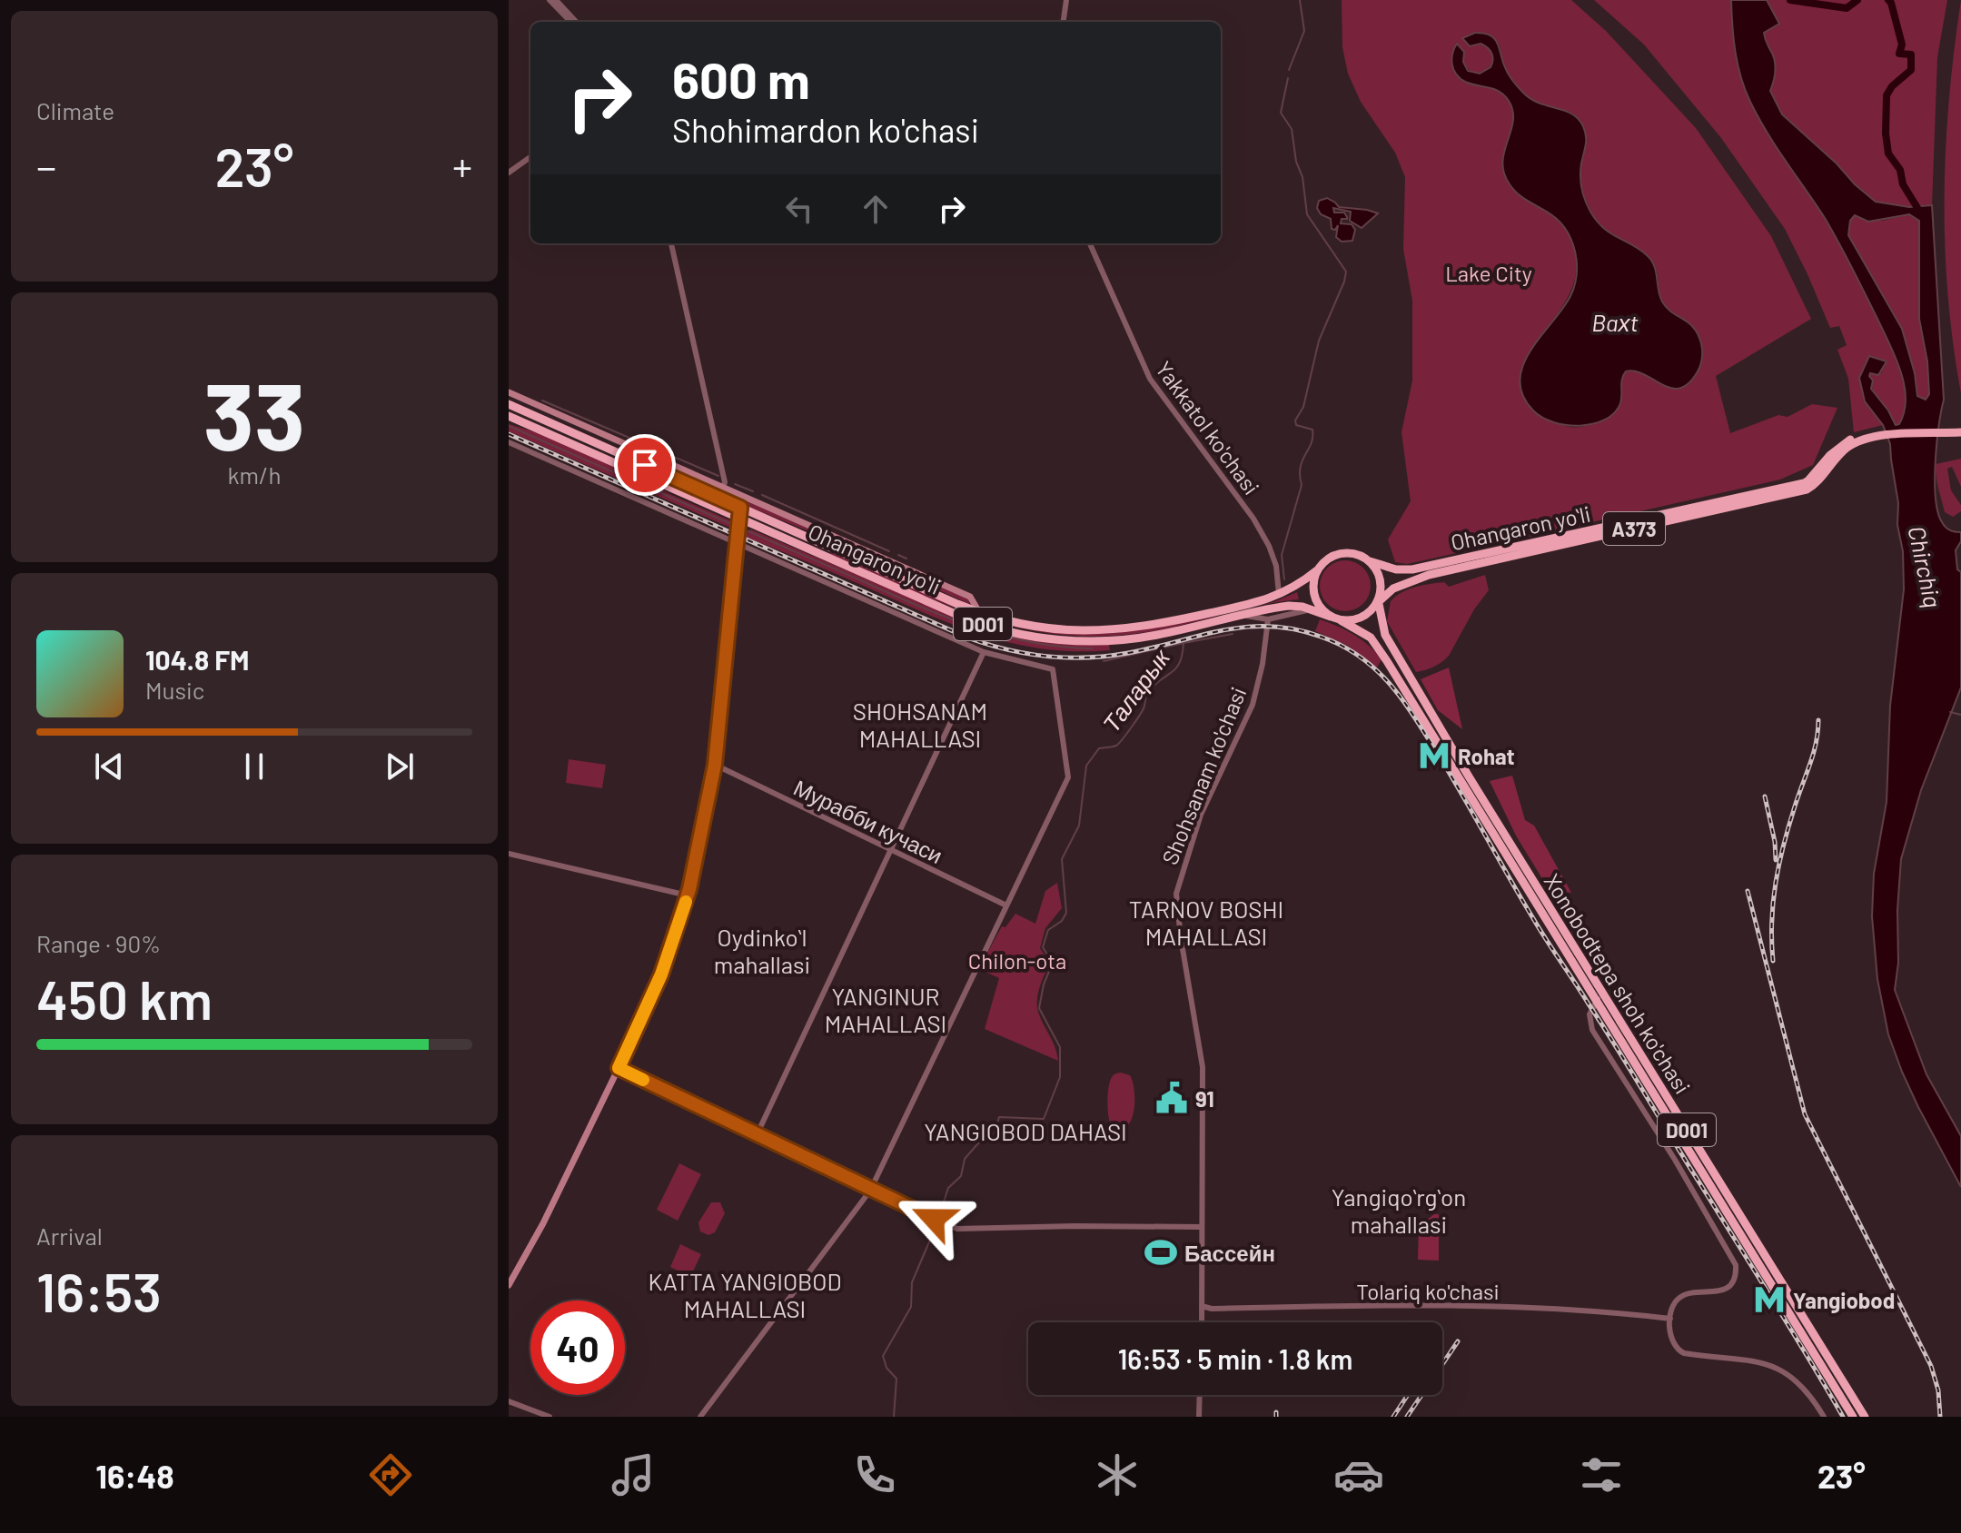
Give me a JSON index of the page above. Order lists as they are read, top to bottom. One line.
{"streets":{"highway":["Ohangaron yoʻli","A373","D001","Xonobodtepa shoh ko'chasi"],"street":["Yakkatol ko'chasi","Shohsanam ko'chasi","Мурабби кучаси","Tolariq ko'chasi"]},"crossings":[["Yakkatol ko'chasi","Ohangaron yoʻli"],["Ohangaron yoʻli","D001"],["Ohangaron yoʻli","Xonobodtepa shoh ko'chasi"],["D001","Xonobodtepa shoh ko'chasi"],["Shohsanam ko'chasi","Tolariq ko'chasi"]],"districts":["SHOHSANAM MAHALLASI","TARNOV BOSHI MAHALLASI","Oydinkoʻl mahallasi","YANGINUR MAHALLASI","YANGIOBOD DAHASI","Yangiqoʻrgʻon mahallasi","KATTA YANGIOBOD MAHALLASI"],"water":["Baхt","Chirchiq","Таларык"],"parks":["Lake City","Chilon-ota"],"places":{"metro station":["Rohat","Yangiobod"],"public building":["91"],"sports":["Бассейн"]},"page":{"tile":["Climate",["33","km/h"],["Range · 90%","450 km"],["Arrival","16:53"]],"turn":["600 m","Shohimardon ko'chasi"],"heat":["−","23°","+"],"song":["104.8 FM","Music"],"limit":"40","trip":"16:53 · 5 min · 1.8 km","tabs":["16:48","23°"]}}
